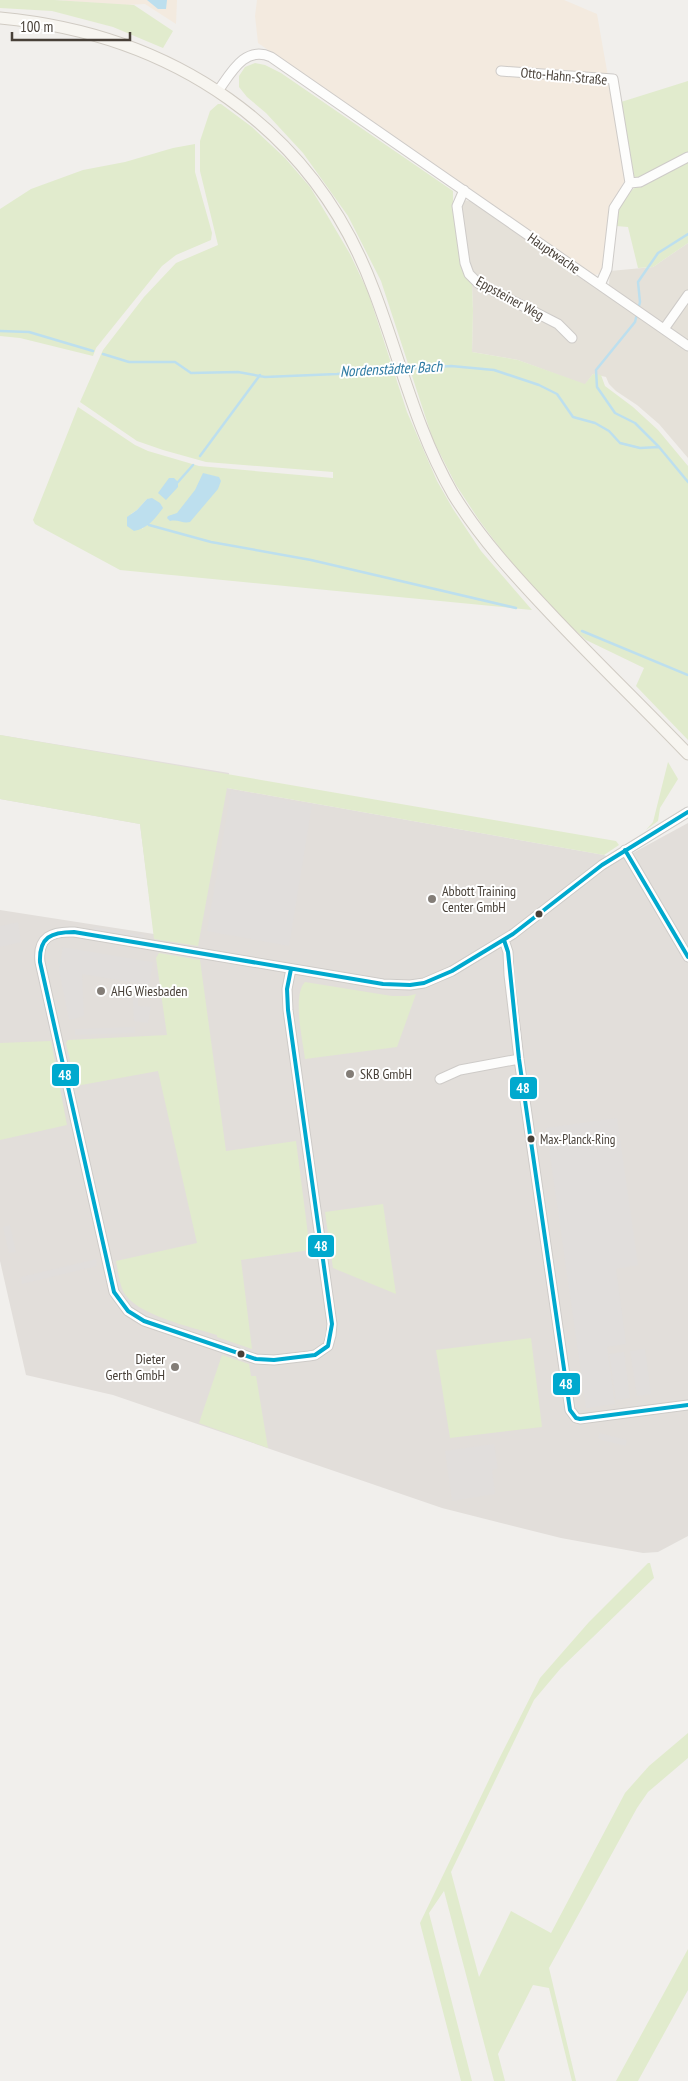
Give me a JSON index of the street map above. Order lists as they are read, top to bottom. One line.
{"streets":{"street":["Otto-Hahn-Straße","Hauptwache","Eppsteiner Weg"]},"crossings":[["Hauptwache","Eppsteiner Weg"]],"water":["Nordenstädter Bach"],"places":["Abbott Training Center GmbH","AHG Wiesbaden","SKB GmbH","Max-Planck-Ring","Dieter Gerth GmbH"],"lines":["transit line 48"],"scale_bar":"100 m"}
